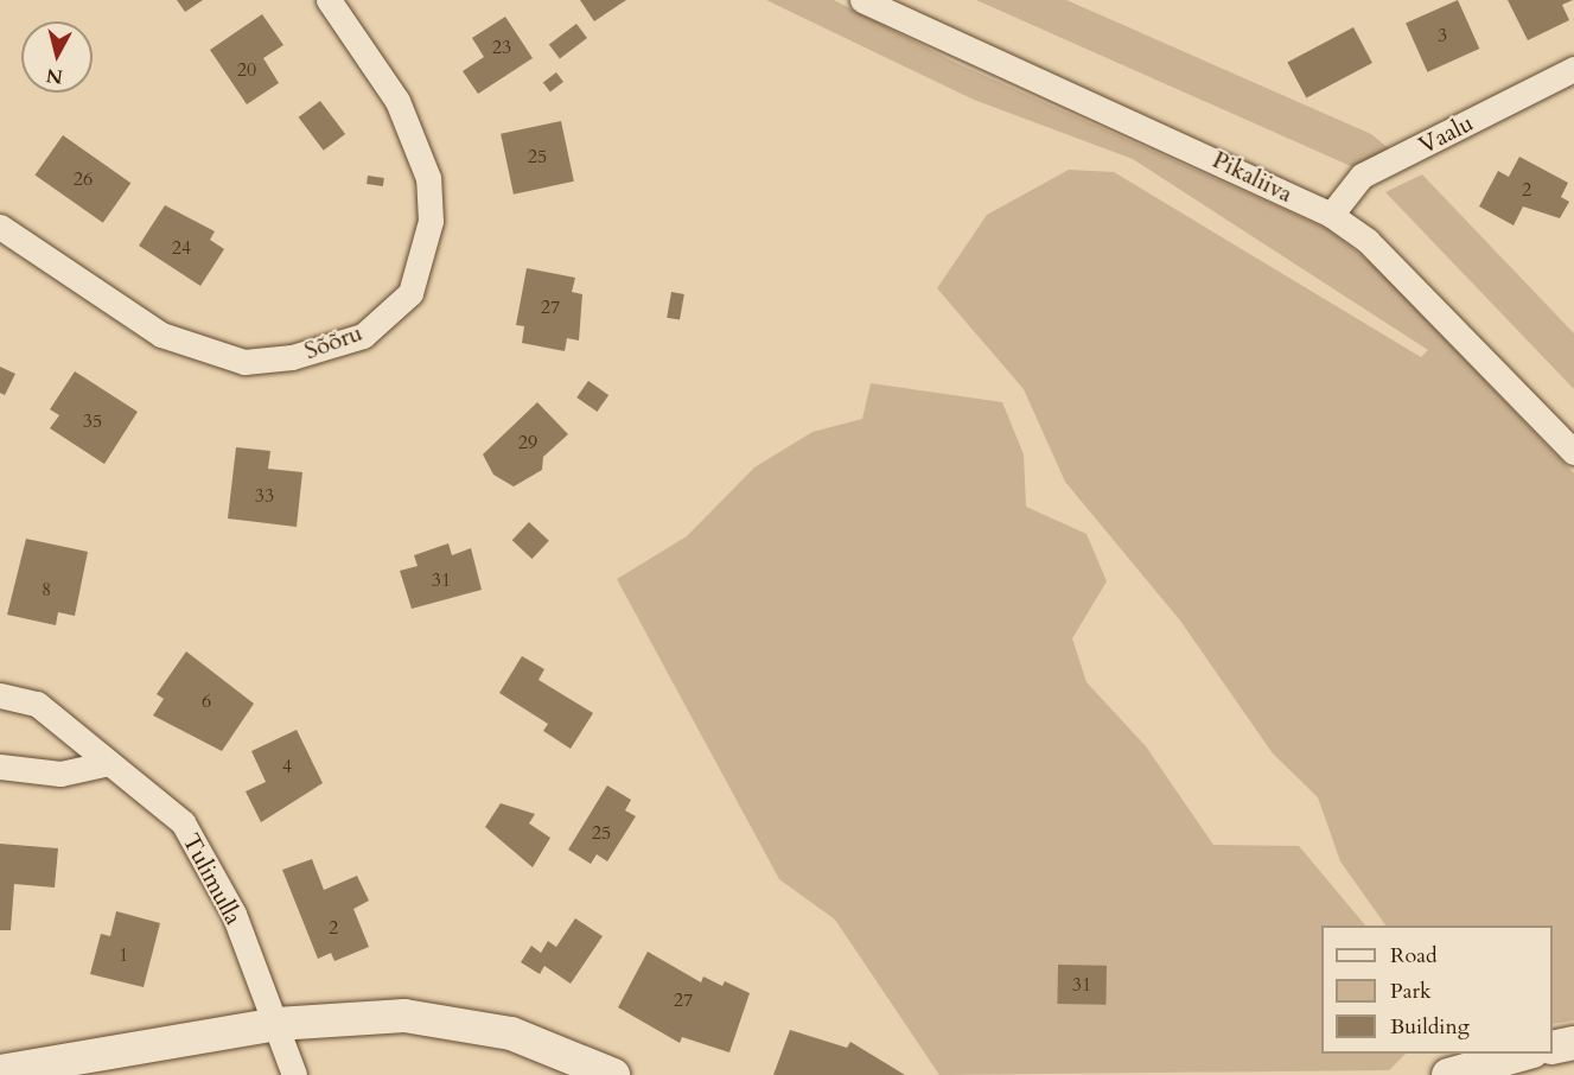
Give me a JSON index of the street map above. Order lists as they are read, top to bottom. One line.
{"streets":{"street":["Vaalu","Pikaliiva","Sõõru","Tulimulla"]},"crossings":[["Vaalu","Pikaliiva"]],"house_numbers":["3","23","20","25","26","2","24","27","35","29","33","31","8","6","4","25","2","1","31","27"],"legend":["Road","Park","Building"],"north":"bottom"}
